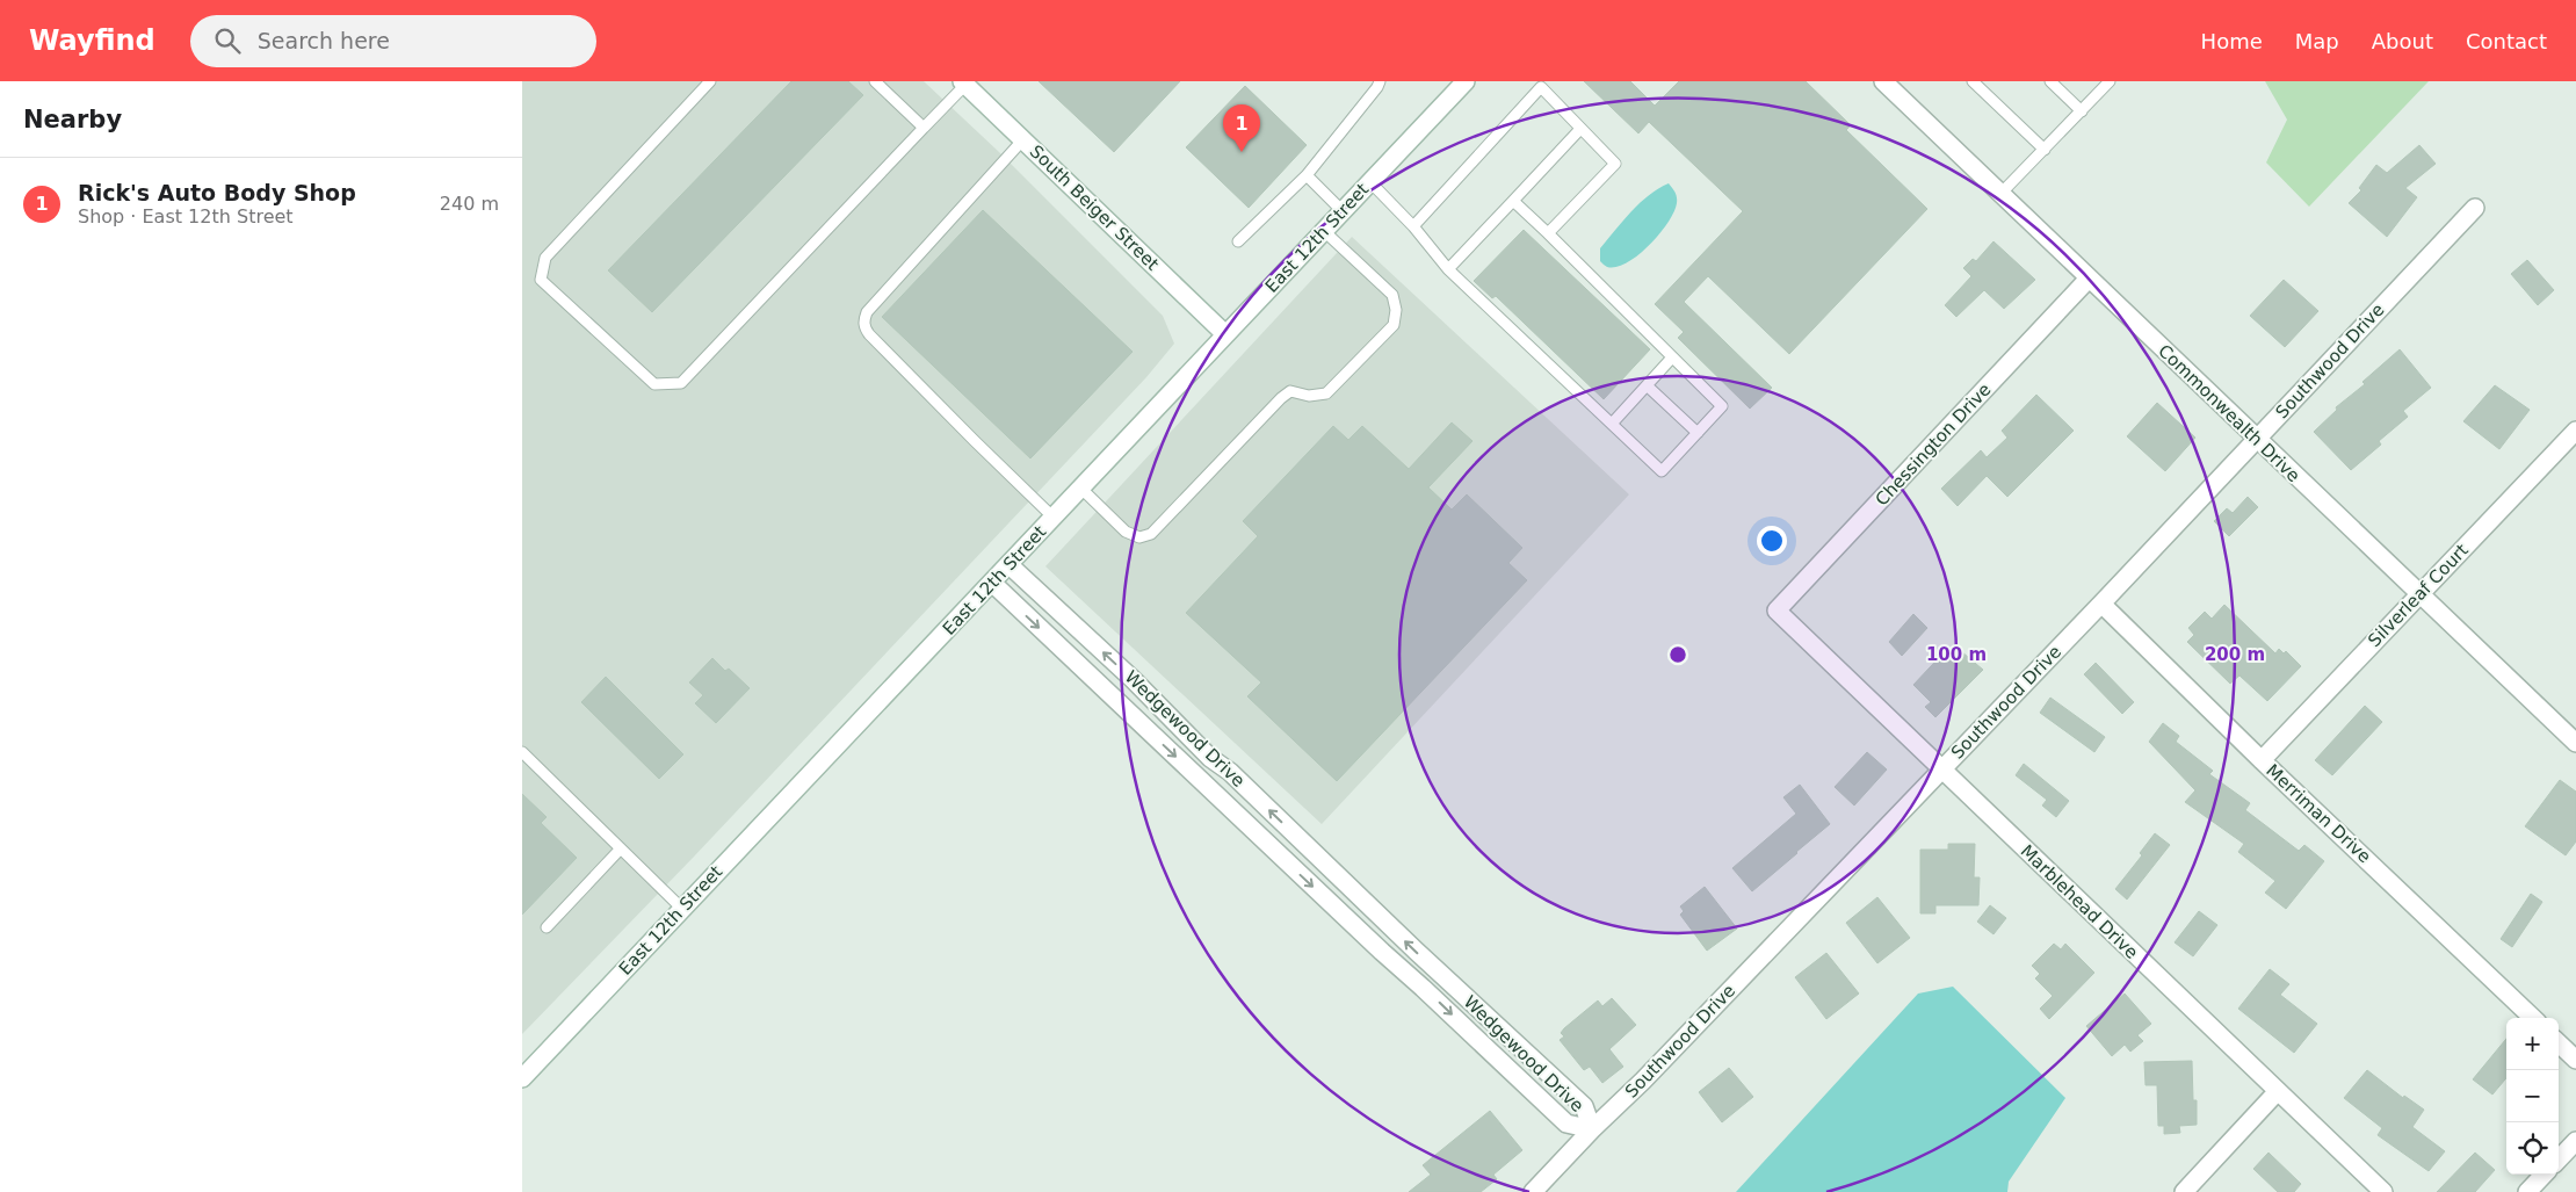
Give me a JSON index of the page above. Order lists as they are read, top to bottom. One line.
{"streets":{"street":["South Beiger Street","East 12th Street","Southwood Drive","Commonwealth Drive","Chessington Drive","Silverleaf Court","Wedgewood Drive","Merriman Drive","Marblehead Drive"]},"crossings":[["South Beiger Street","East 12th Street"],["East 12th Street","Wedgewood Drive"],["Southwood Drive","Commonwealth Drive"],["Southwood Drive","Wedgewood Drive"],["Southwood Drive","Merriman Drive"],["Southwood Drive","Marblehead Drive"],["Commonwealth Drive","Chessington Drive"],["Commonwealth Drive","Silverleaf Court"],["Chessington Drive","Marblehead Drive"],["Silverleaf Court","Merriman Drive"]],"page":{"header":"Wayfind","search":"Search here","nav":["Home","Map","About","Contact"],"heading":"Nearby","pins":"1","list":[{"mark":"1","name":"Rick's Auto Body Shop","note":"Shop · East 12th Street","value":"240 m"}],"map_buttons":["+","−"]},"rings":["100 m","200 m"]}
